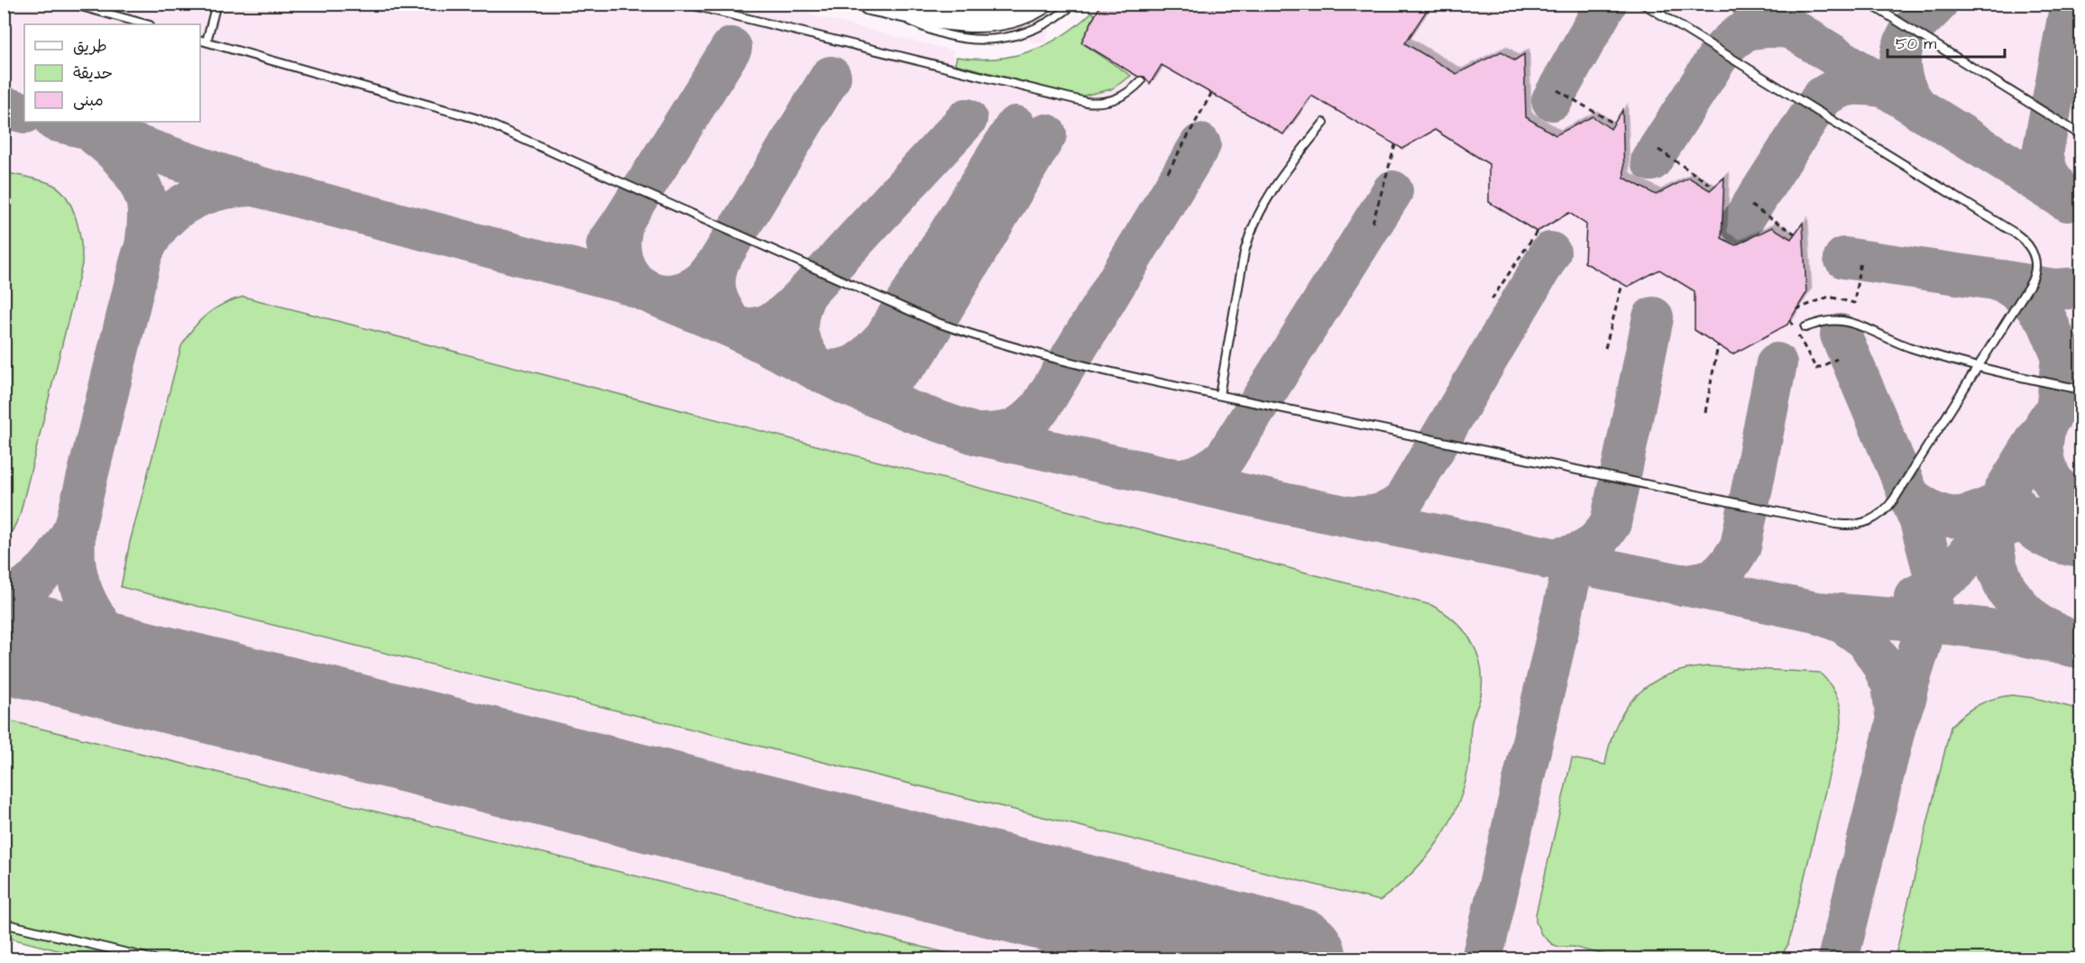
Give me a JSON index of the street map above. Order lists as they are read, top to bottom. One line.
{"legend":["طريق","حديقة","مبنى"],"scale_bar":"50 m"}
